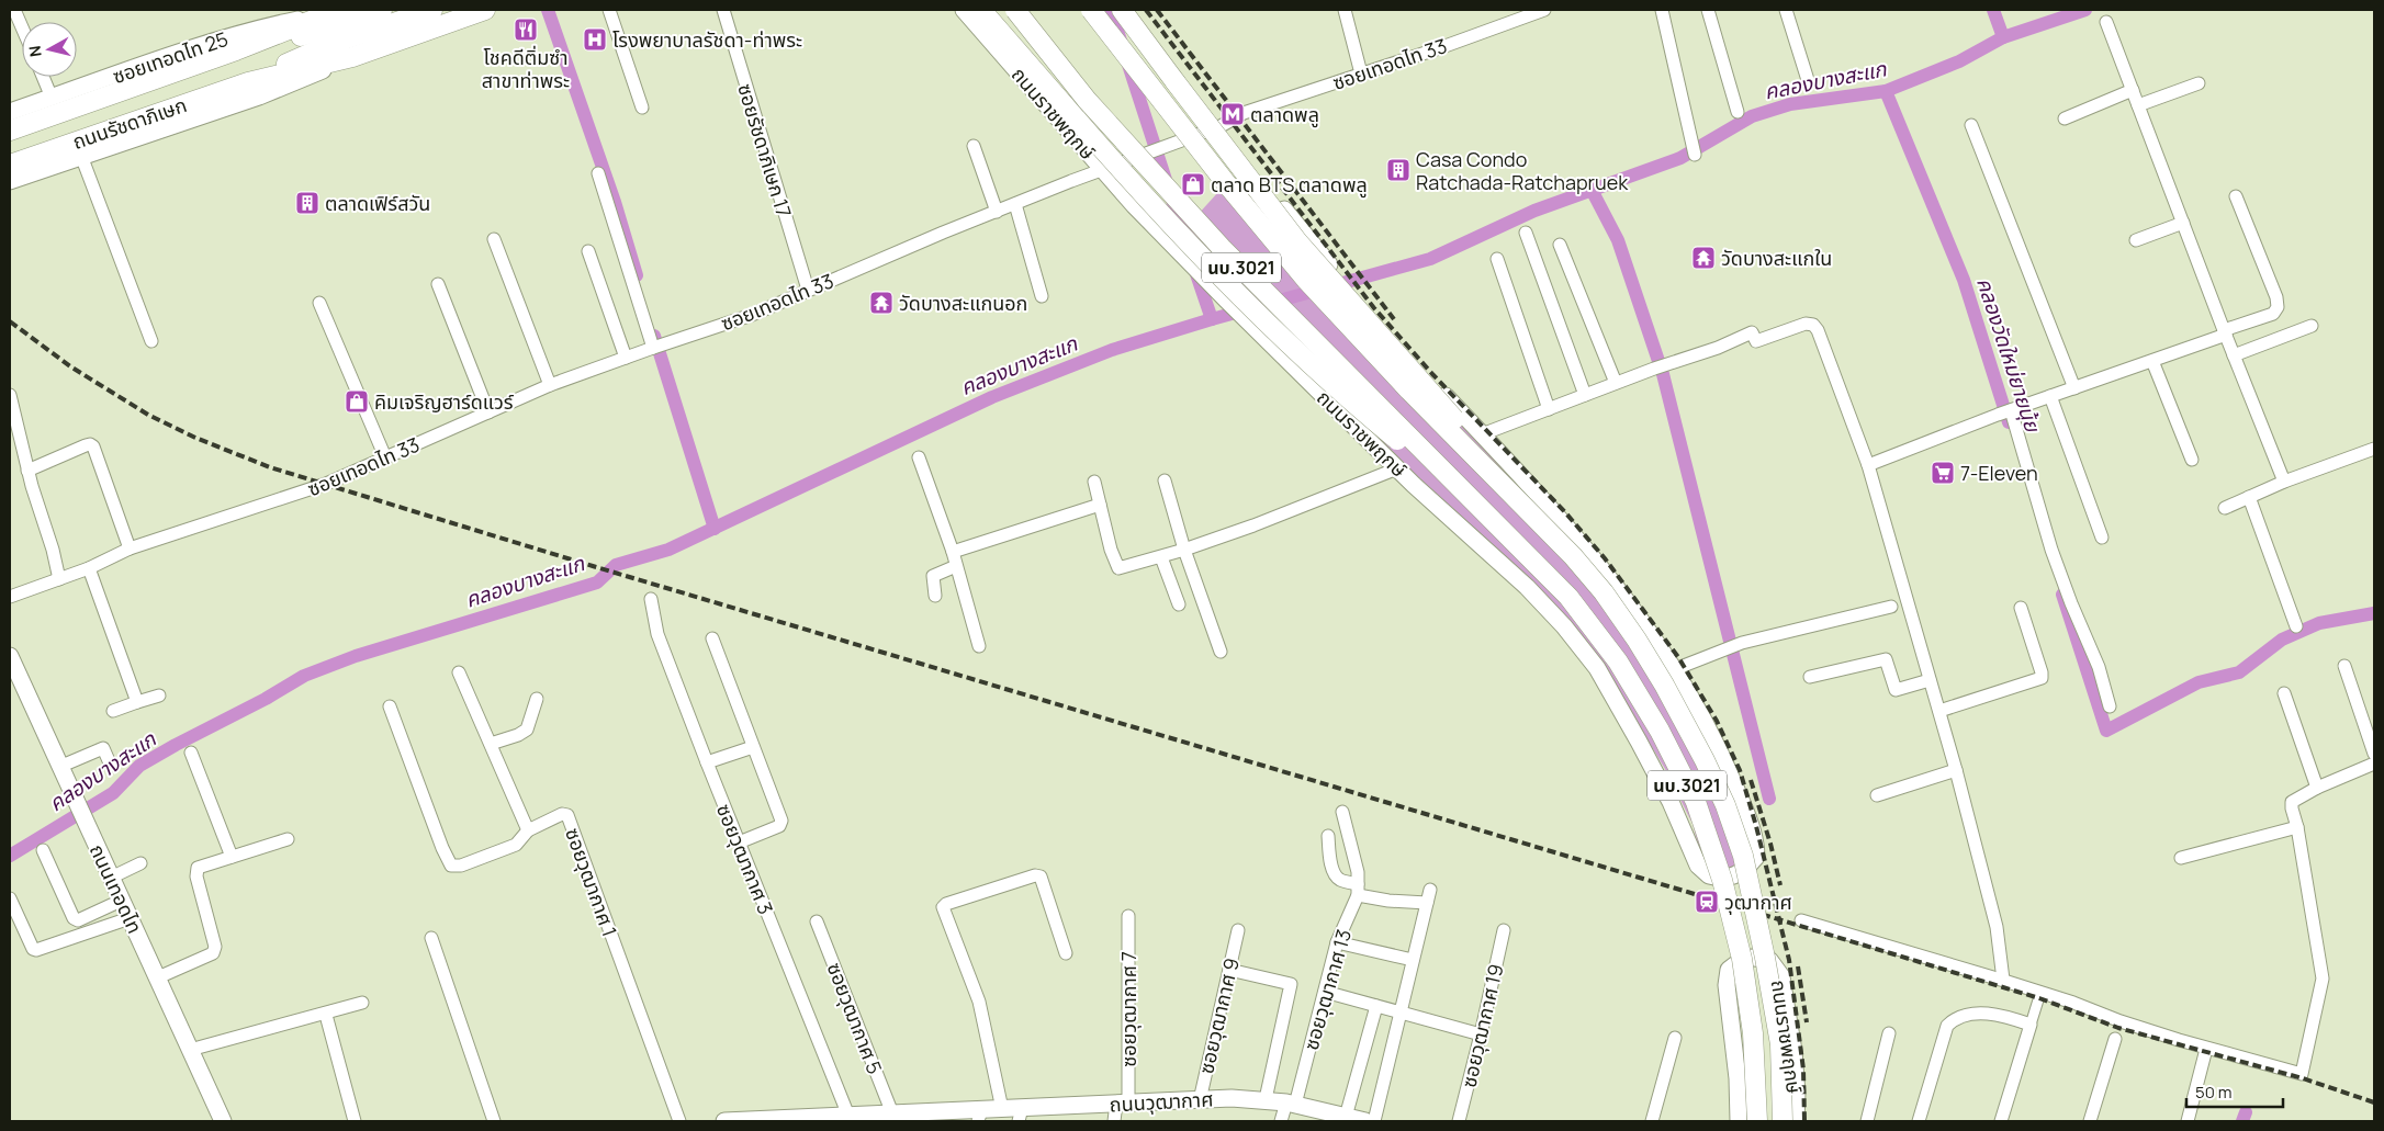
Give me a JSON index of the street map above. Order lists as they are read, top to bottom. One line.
{"streets":{"main road":["ซอยเทอดไท 25","ถนนราชพฤกษ์","ถนนรัชดาภิเษก","นบ.3021","ถนนเทอดไท","ถนนวุฒากาศ"],"street":["ซอยเทอดไท 33","ซอยรัชดาภิเษก 17","ซอยวุฒากาศ 3","ซอยวุฒากาศ 1","ซอยวุฒากาศ 13","ซอยวุฒากาศ 7","ซอยวุฒากาศ 9","ซอยวุฒากาศ 5","ซอยวุฒากาศ 19"]},"crossings":[["ซอยเทอดไท 25","ถนนรัชดาภิเษก"],["ซอยเทอดไท 33","ถนนราชพฤกษ์"],["ซอยเทอดไท 33","ซอยรัชดาภิเษก 17"],["ซอยวุฒากาศ 3","ถนนวุฒากาศ"],["ซอยวุฒากาศ 13","ถนนวุฒากาศ"],["ซอยวุฒากาศ 7","ถนนวุฒากาศ"],["ซอยวุฒากาศ 9","ถนนวุฒากาศ"],["ซอยวุฒากาศ 5","ถนนวุฒากาศ"]],"water":["คลองบางสะแก","คลองวัดใหม่ยายนุ้ย"],"places":{"restaurant":["โชคดีติ่มซำ สาขาท่าพระ"],"hospital":["โรงพยาบาลรัชดา-ท่าพระ"],"metro station":["ตลาดพลู"],"building":["Casa Condo Ratchada-Ratchapruek","ตลาดเฟิร์สวัน"],"shop":["ตลาด BTS ตลาดพลู","คิมเจริญฮาร์ดแวร์"],"temple":["วัดบางสะแกใน","วัดบางสะแกนอก"],"supermarket":["7-Eleven"],"station":["วุฒากาศ"]},"scale_bar":"50 m","north":"left"}
